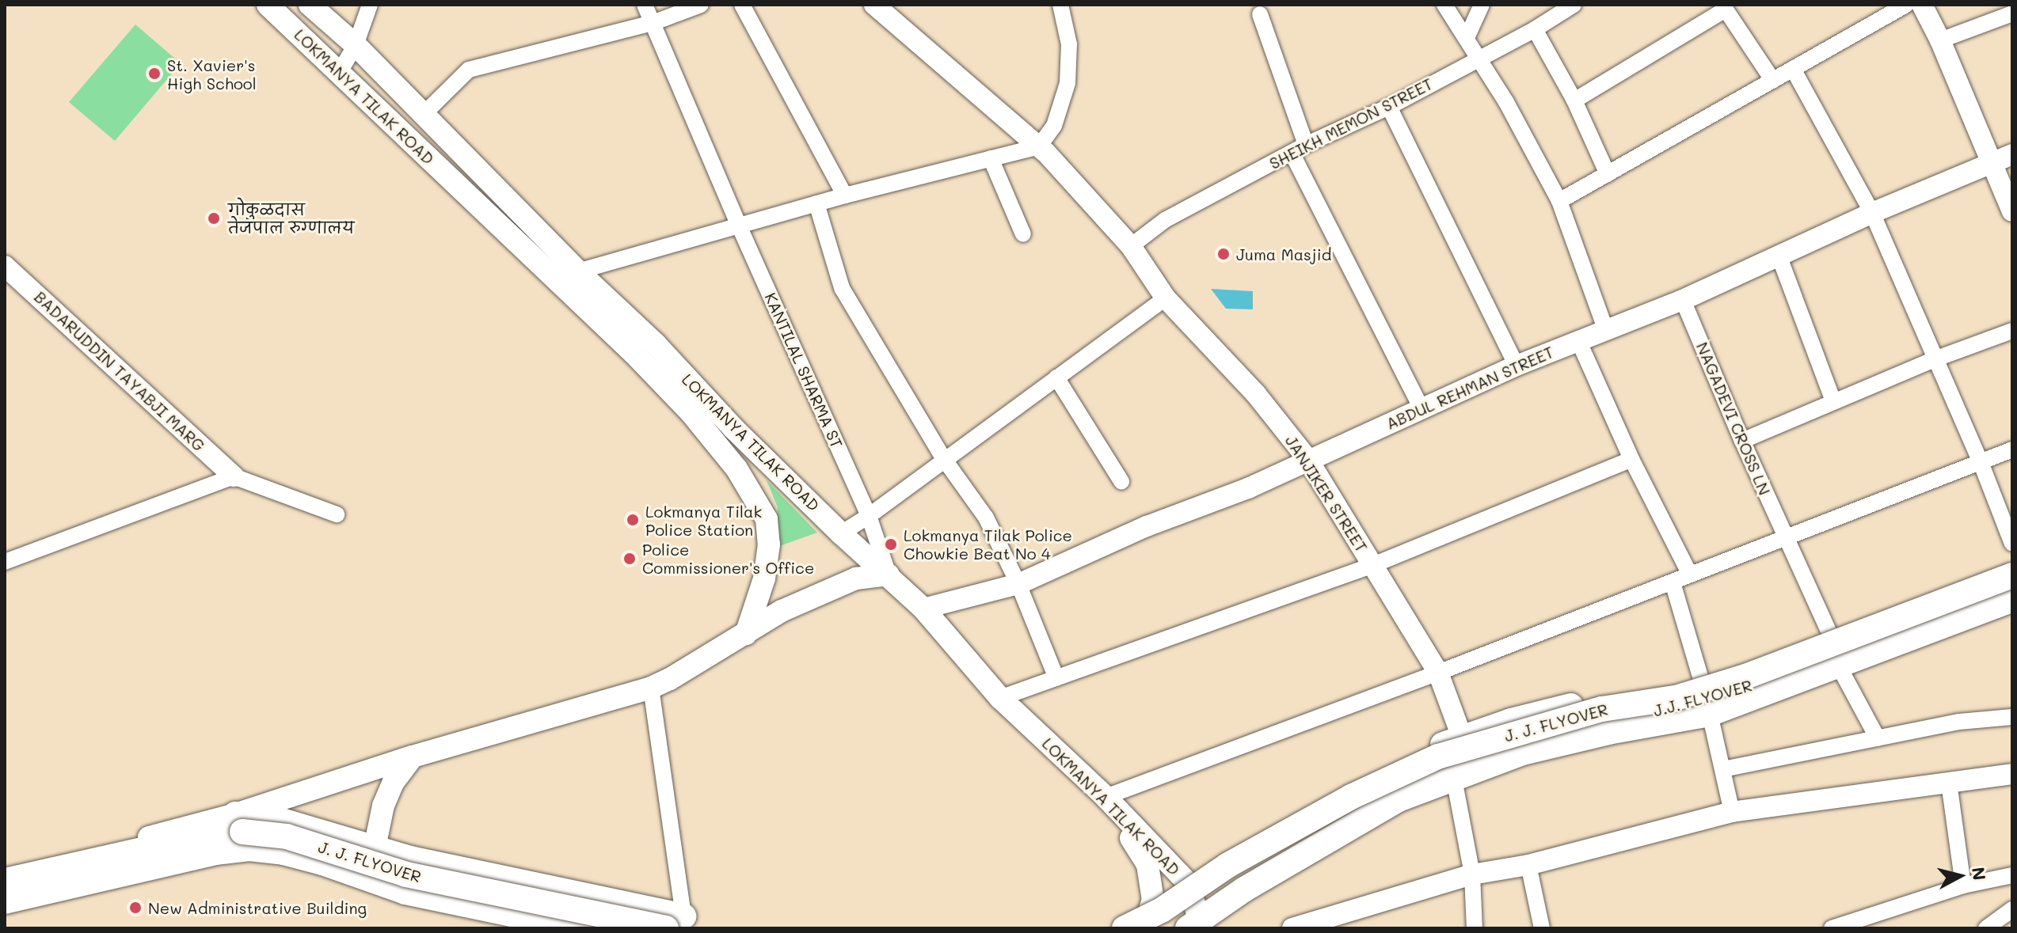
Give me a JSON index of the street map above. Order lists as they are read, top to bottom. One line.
{"streets":{"main road":["LOKMANYA TILAK ROAD","J.J. FLYOVER","J. J. FLYOVER"],"street":["SHEIKH MEMON STREET","KANTILAL SHARMA ST","BADARUDDIN TAYABJI MARG","ABDUL REHMAN STREET","NAGADEVI CROSS LN","JANJIKER STREET"]},"crossings":[["LOKMANYA TILAK ROAD","KANTILAL SHARMA ST"],["LOKMANYA TILAK ROAD","ABDUL REHMAN STREET"],["SHEIKH MEMON STREET","JANJIKER STREET"],["ABDUL REHMAN STREET","NAGADEVI CROSS LN"],["ABDUL REHMAN STREET","JANJIKER STREET"]],"places":["St. Xavier's High School","गोकुळदास तेजपाल रुग्णालय","Juma Masjid","Lokmanya Tilak Police Station","Lokmanya Tilak Police Chowkie Beat No 4","Police Commissioner's Office","New Administrative Building"],"north":"right"}
